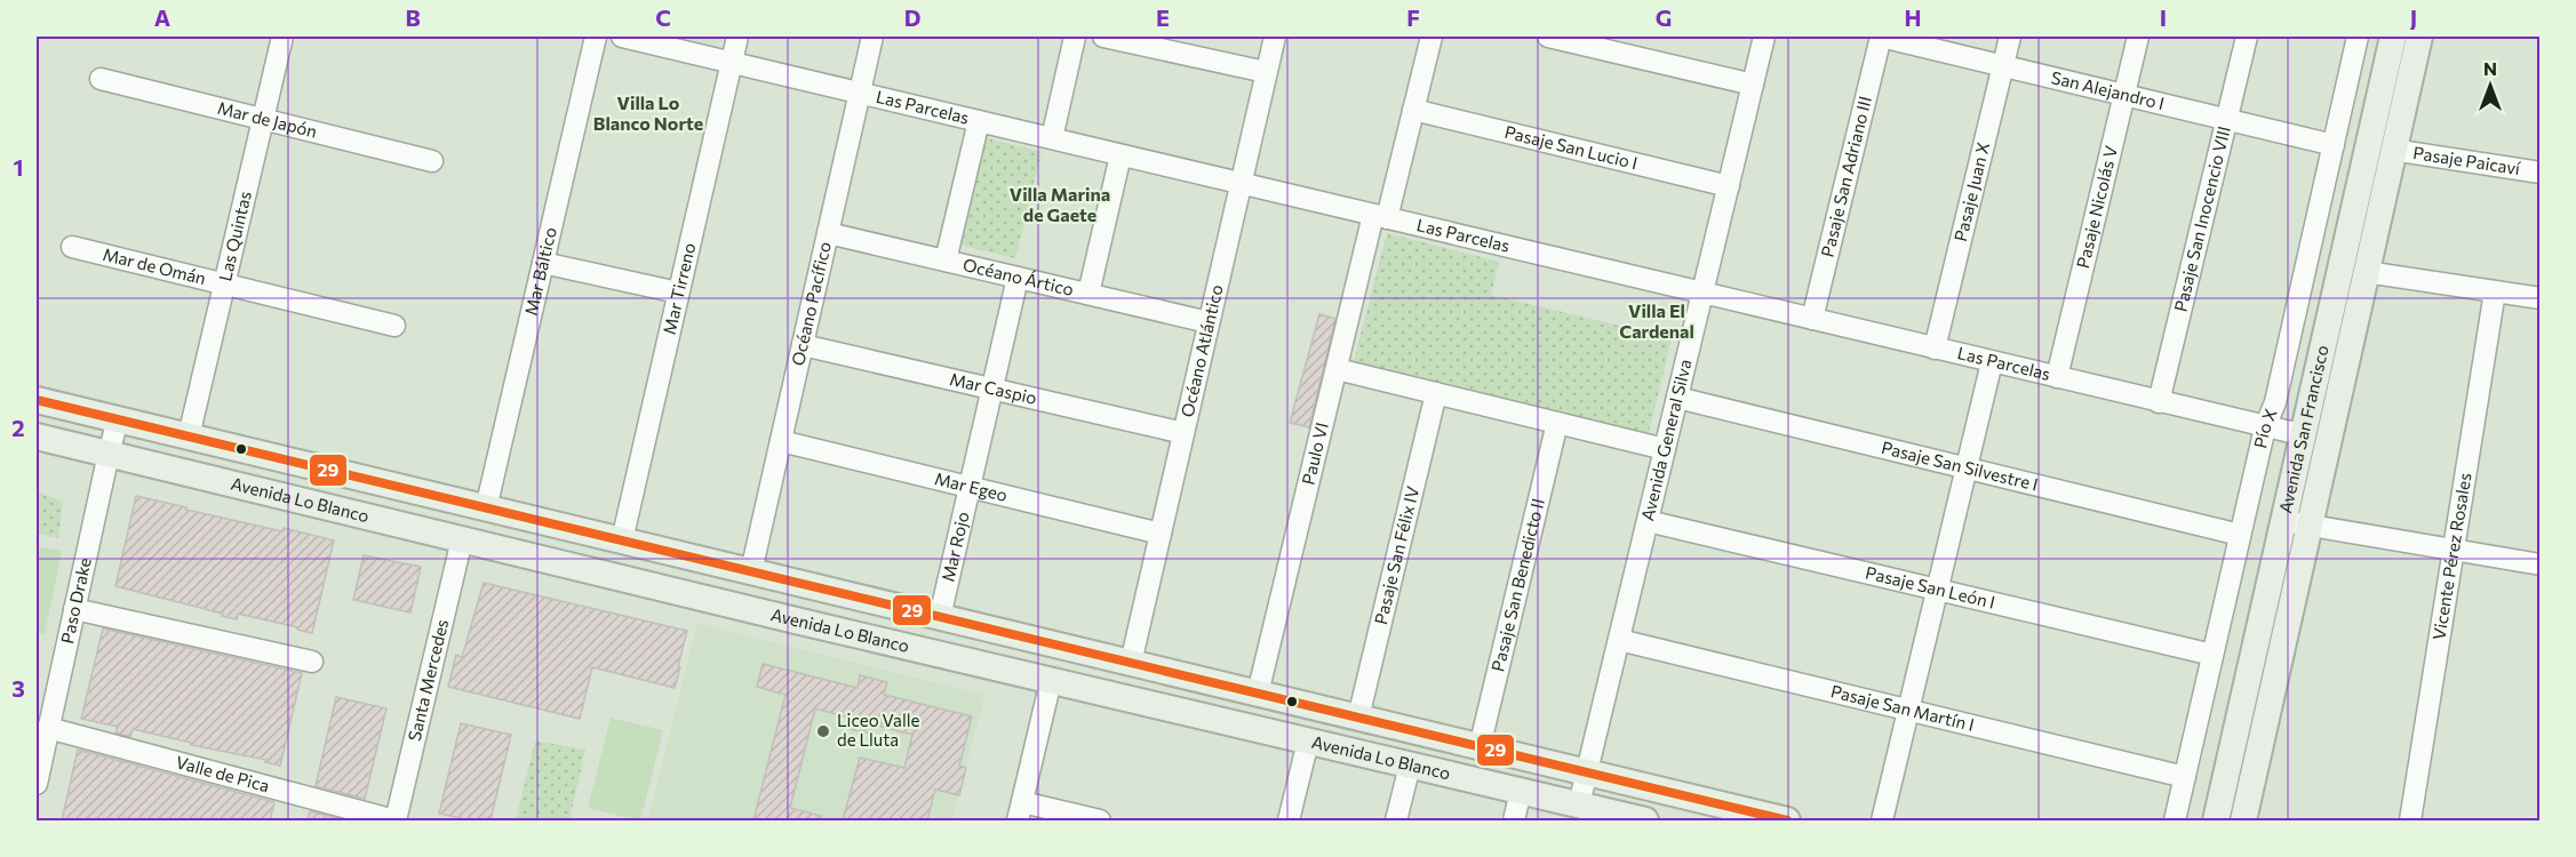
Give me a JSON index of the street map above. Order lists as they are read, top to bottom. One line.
{"streets":{"main road":["Avenida San Francisco","Avenida Lo Blanco"],"street":["San Alejandro I","Las Parcelas","Mar de Japón","Pasaje San Lucio I","Pasaje Paicaví","Pasaje San Adriano III","Pasaje Juan X","Pasaje Nicolás V","Pasaje San Inocencio VIII","Las Quintas","Mar de Omán","Mar Báltico","Océano Ártico","Mar Tirreno","Océano Pacífico","Océano Atlántico","Mar Caspio","Pío X","Avenida General Silva","Paulo VI","Pasaje San Silvestre I","Mar Egeo","Mar Rojo","Pasaje San Félix IV","Vicente Pérez Rosales","Pasaje San Benedicto II","Pasaje San León I","Paso Drake","Santa Mercedes","Pasaje San Martín I","Valle de Pica"]},"crossings":[["San Alejandro I","Pasaje San Adriano III"],["San Alejandro I","Pasaje Juan X"],["San Alejandro I","Pasaje Nicolás V"],["San Alejandro I","Pasaje San Inocencio VIII"],["San Alejandro I","Pío X"],["Las Parcelas","Pasaje San Adriano III"],["Las Parcelas","Pasaje Juan X"],["Las Parcelas","Pasaje Nicolás V"],["Las Parcelas","Pasaje San Inocencio VIII"],["Las Parcelas","Mar Tirreno"],["Las Parcelas","Océano Pacífico"],["Las Parcelas","Océano Atlántico"],["Las Parcelas","Pío X"],["Las Parcelas","Avenida San Francisco"],["Las Parcelas","Avenida General Silva"],["Las Parcelas","Paulo VI"],["Mar de Japón","Las Quintas"],["Pasaje San Lucio I","Avenida General Silva"],["Pasaje San Lucio I","Paulo VI"],["Pasaje Paicaví","Avenida San Francisco"],["Las Quintas","Mar de Omán"],["Las Quintas","Avenida Lo Blanco"],["Mar Báltico","Avenida Lo Blanco"],["Océano Ártico","Océano Pacífico"],["Océano Ártico","Océano Atlántico"],["Océano Ártico","Mar Rojo"],["Mar Tirreno","Avenida Lo Blanco"],["Océano Pacífico","Mar Caspio"],["Océano Pacífico","Mar Egeo"],["Océano Pacífico","Avenida Lo Blanco"],["Océano Atlántico","Mar Caspio"],["Océano Atlántico","Mar Egeo"],["Océano Atlántico","Avenida Lo Blanco"],["Mar Caspio","Mar Rojo"],["Pío X","Pasaje San Silvestre I"],["Pío X","Pasaje San León I"],["Pío X","Pasaje San Martín I"],["Avenida General Silva","Pasaje San Silvestre I"],["Avenida General Silva","Avenida Lo Blanco"],["Avenida General Silva","Pasaje San León I"],["Avenida General Silva","Pasaje San Martín I"],["Paulo VI","Avenida Lo Blanco"],["Mar Egeo","Mar Rojo"],["Avenida Lo Blanco","Mar Rojo"],["Avenida Lo Blanco","Pasaje San Félix IV"],["Avenida Lo Blanco","Pasaje San Benedicto II"],["Avenida Lo Blanco","Paso Drake"],["Avenida Lo Blanco","Santa Mercedes"],["Paso Drake","Valle de Pica"],["Santa Mercedes","Valle de Pica"]],"districts":["Villa Lo Blanco Norte","Villa Marina de Gaete","Villa El Cardenal"],"places":["Liceo Valle de Lluta"],"lines":["transit line 29"],"north":"top","grid":{"columns":["A","B","C","D","E","F","G","H","I","J"],"rows":["1","2","3"]}}
